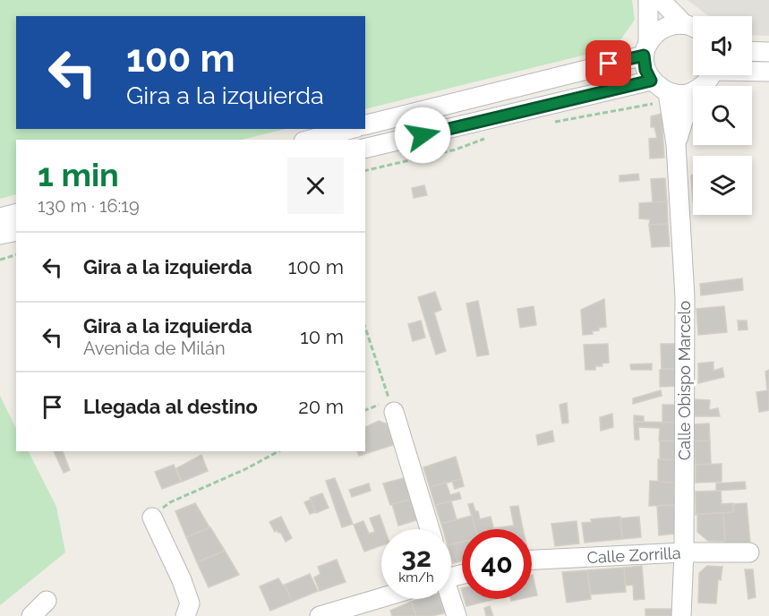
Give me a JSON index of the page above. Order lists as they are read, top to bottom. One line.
{"streets":{"street":["Calle Obispo Marcelo","Calle Zorrilla"]},"crossings":[["Calle Obispo Marcelo","Calle Zorrilla"]],"page":{"turn":["100 m","Gira a la izquierda"],"heading":["1 min","130 m · 16:19"],"list":[{"name":"Gira a la izquierda","value":"100 m"},{"name":"Gira a la izquierda","note":"Avenida de Milán","value":"10 m"},{"name":"Llegada al destino","value":"20 m"}],"speed":"32 km/h","limit":"40"}}
